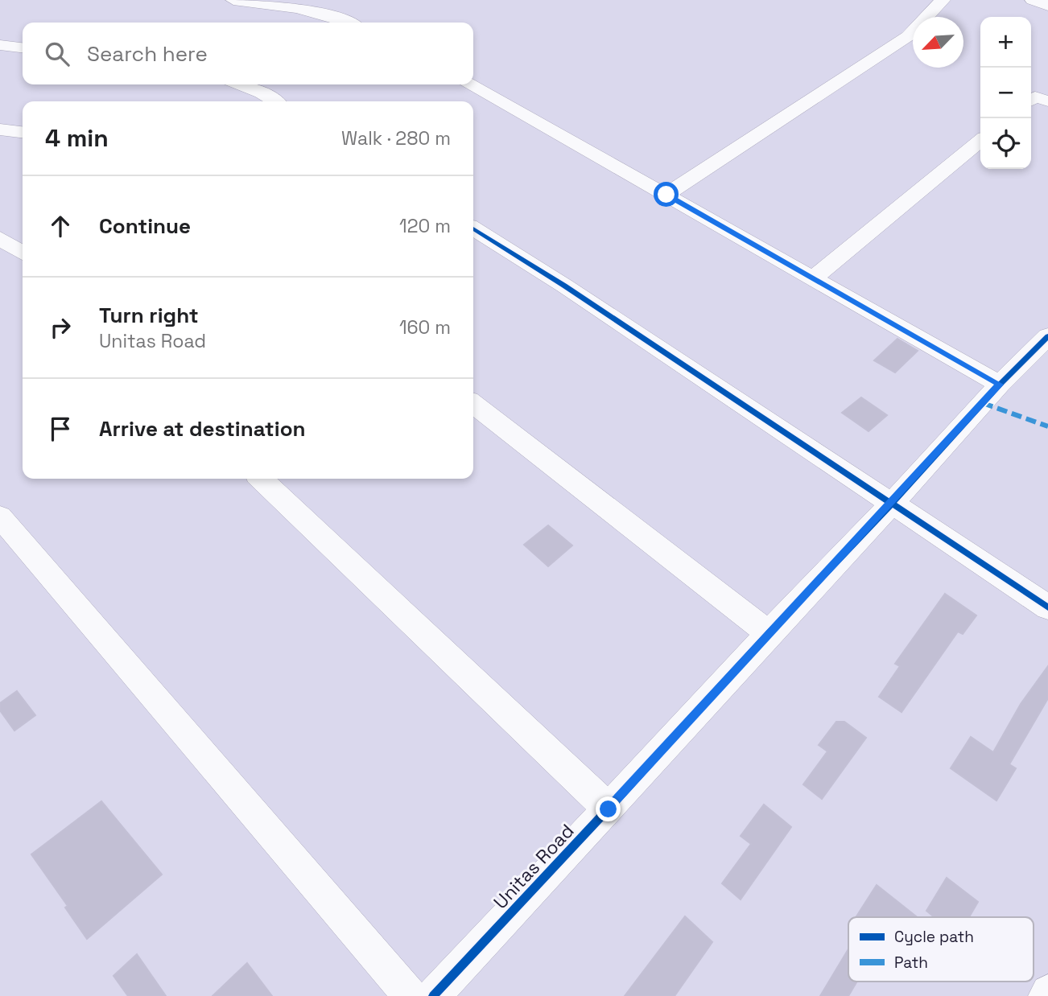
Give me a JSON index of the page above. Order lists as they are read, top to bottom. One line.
{"streets":{"street":["Unitas Road"]},"legend":["Cycle path","Path"],"north":"bottom left","page":{"map_buttons":["+","−"],"search":"Search here","heading":["4 min","Walk · 280 m"],"list":[["Continue","120 m"],["Turn right","Unitas Road","160 m"],"Arrive at destination"]}}
